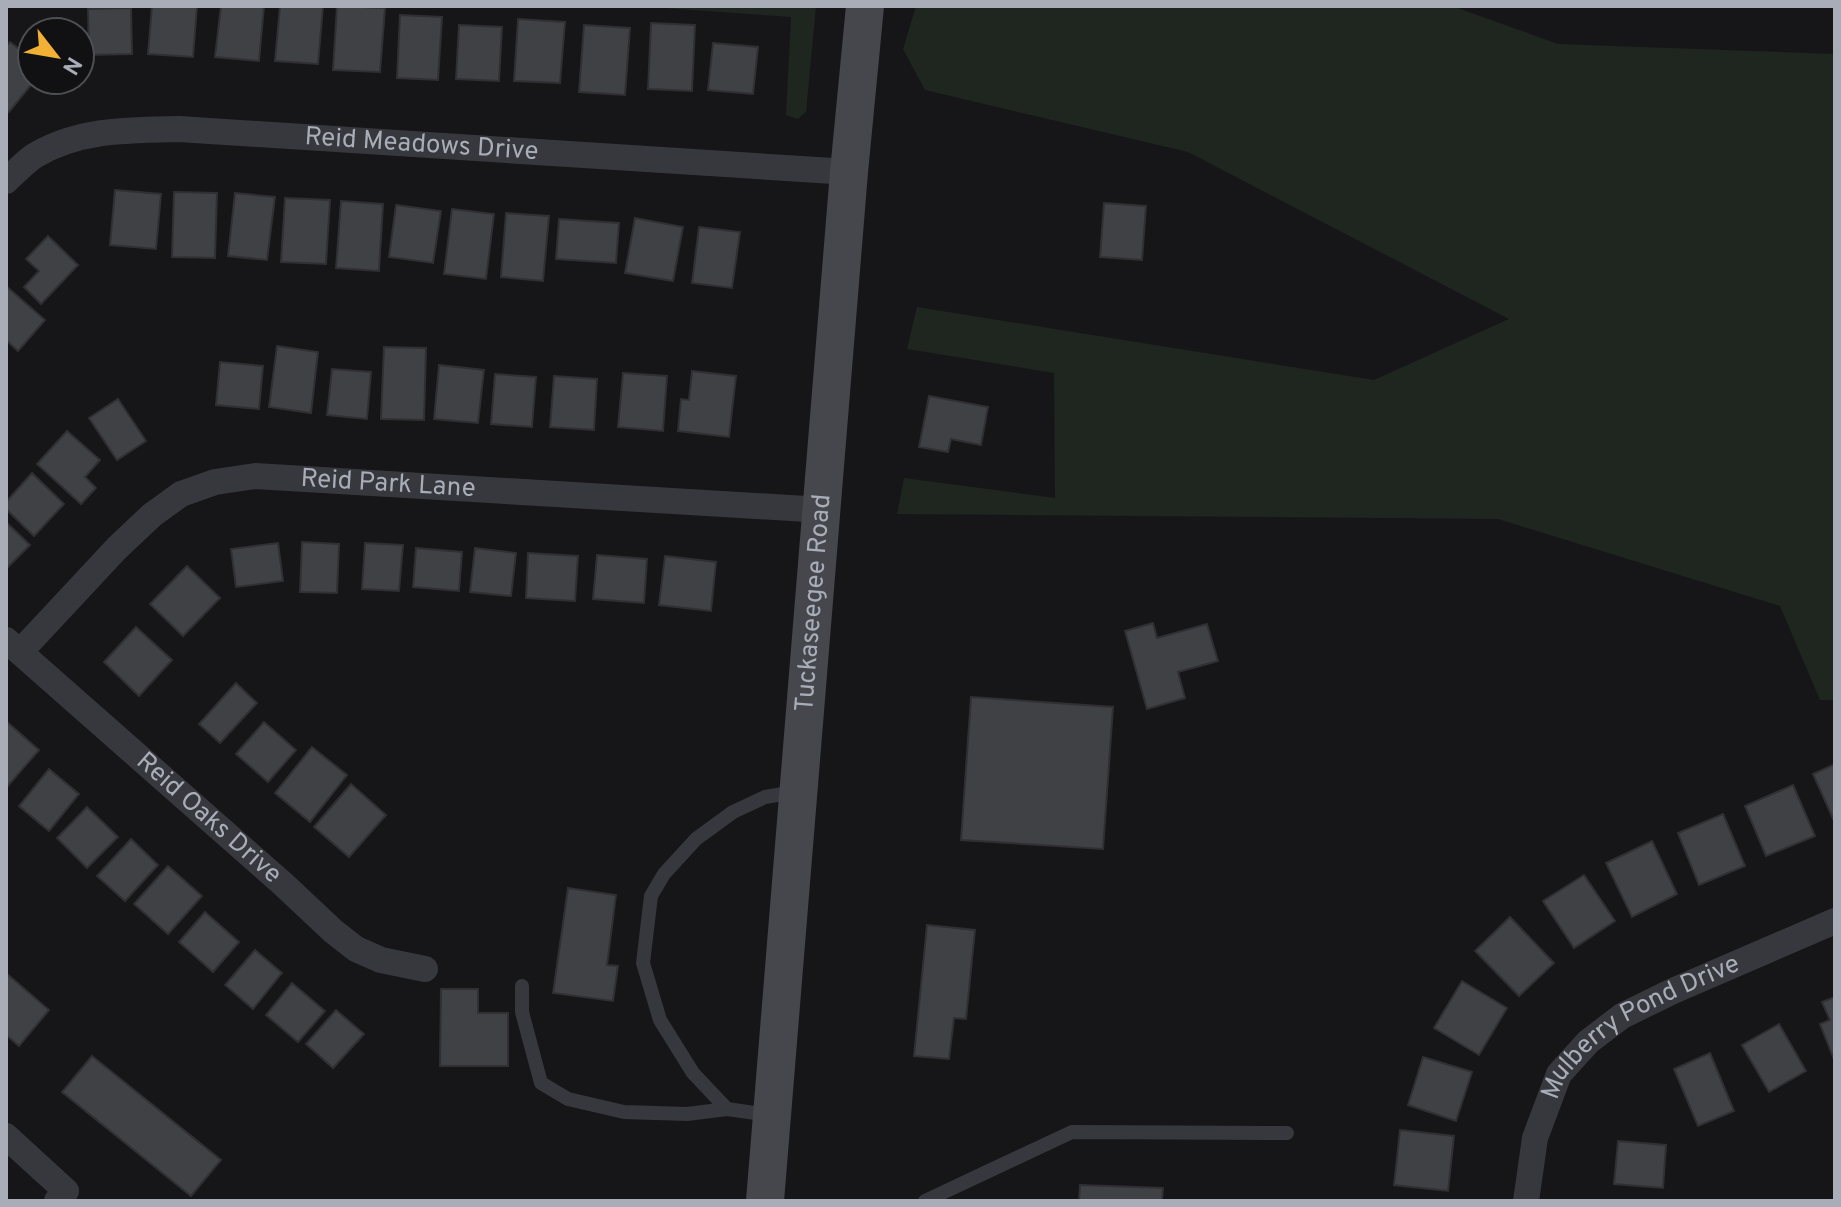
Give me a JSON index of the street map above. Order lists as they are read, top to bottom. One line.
{"streets":{"street":["Reid Meadows Drive","Reid Park Lane","Tuckaseegee Road","Reid Oaks Drive","Mulberry Pond Drive"]},"crossings":[["Reid Meadows Drive","Tuckaseegee Road"],["Reid Park Lane","Tuckaseegee Road"],["Reid Park Lane","Reid Oaks Drive"]],"north":"bottom right"}
